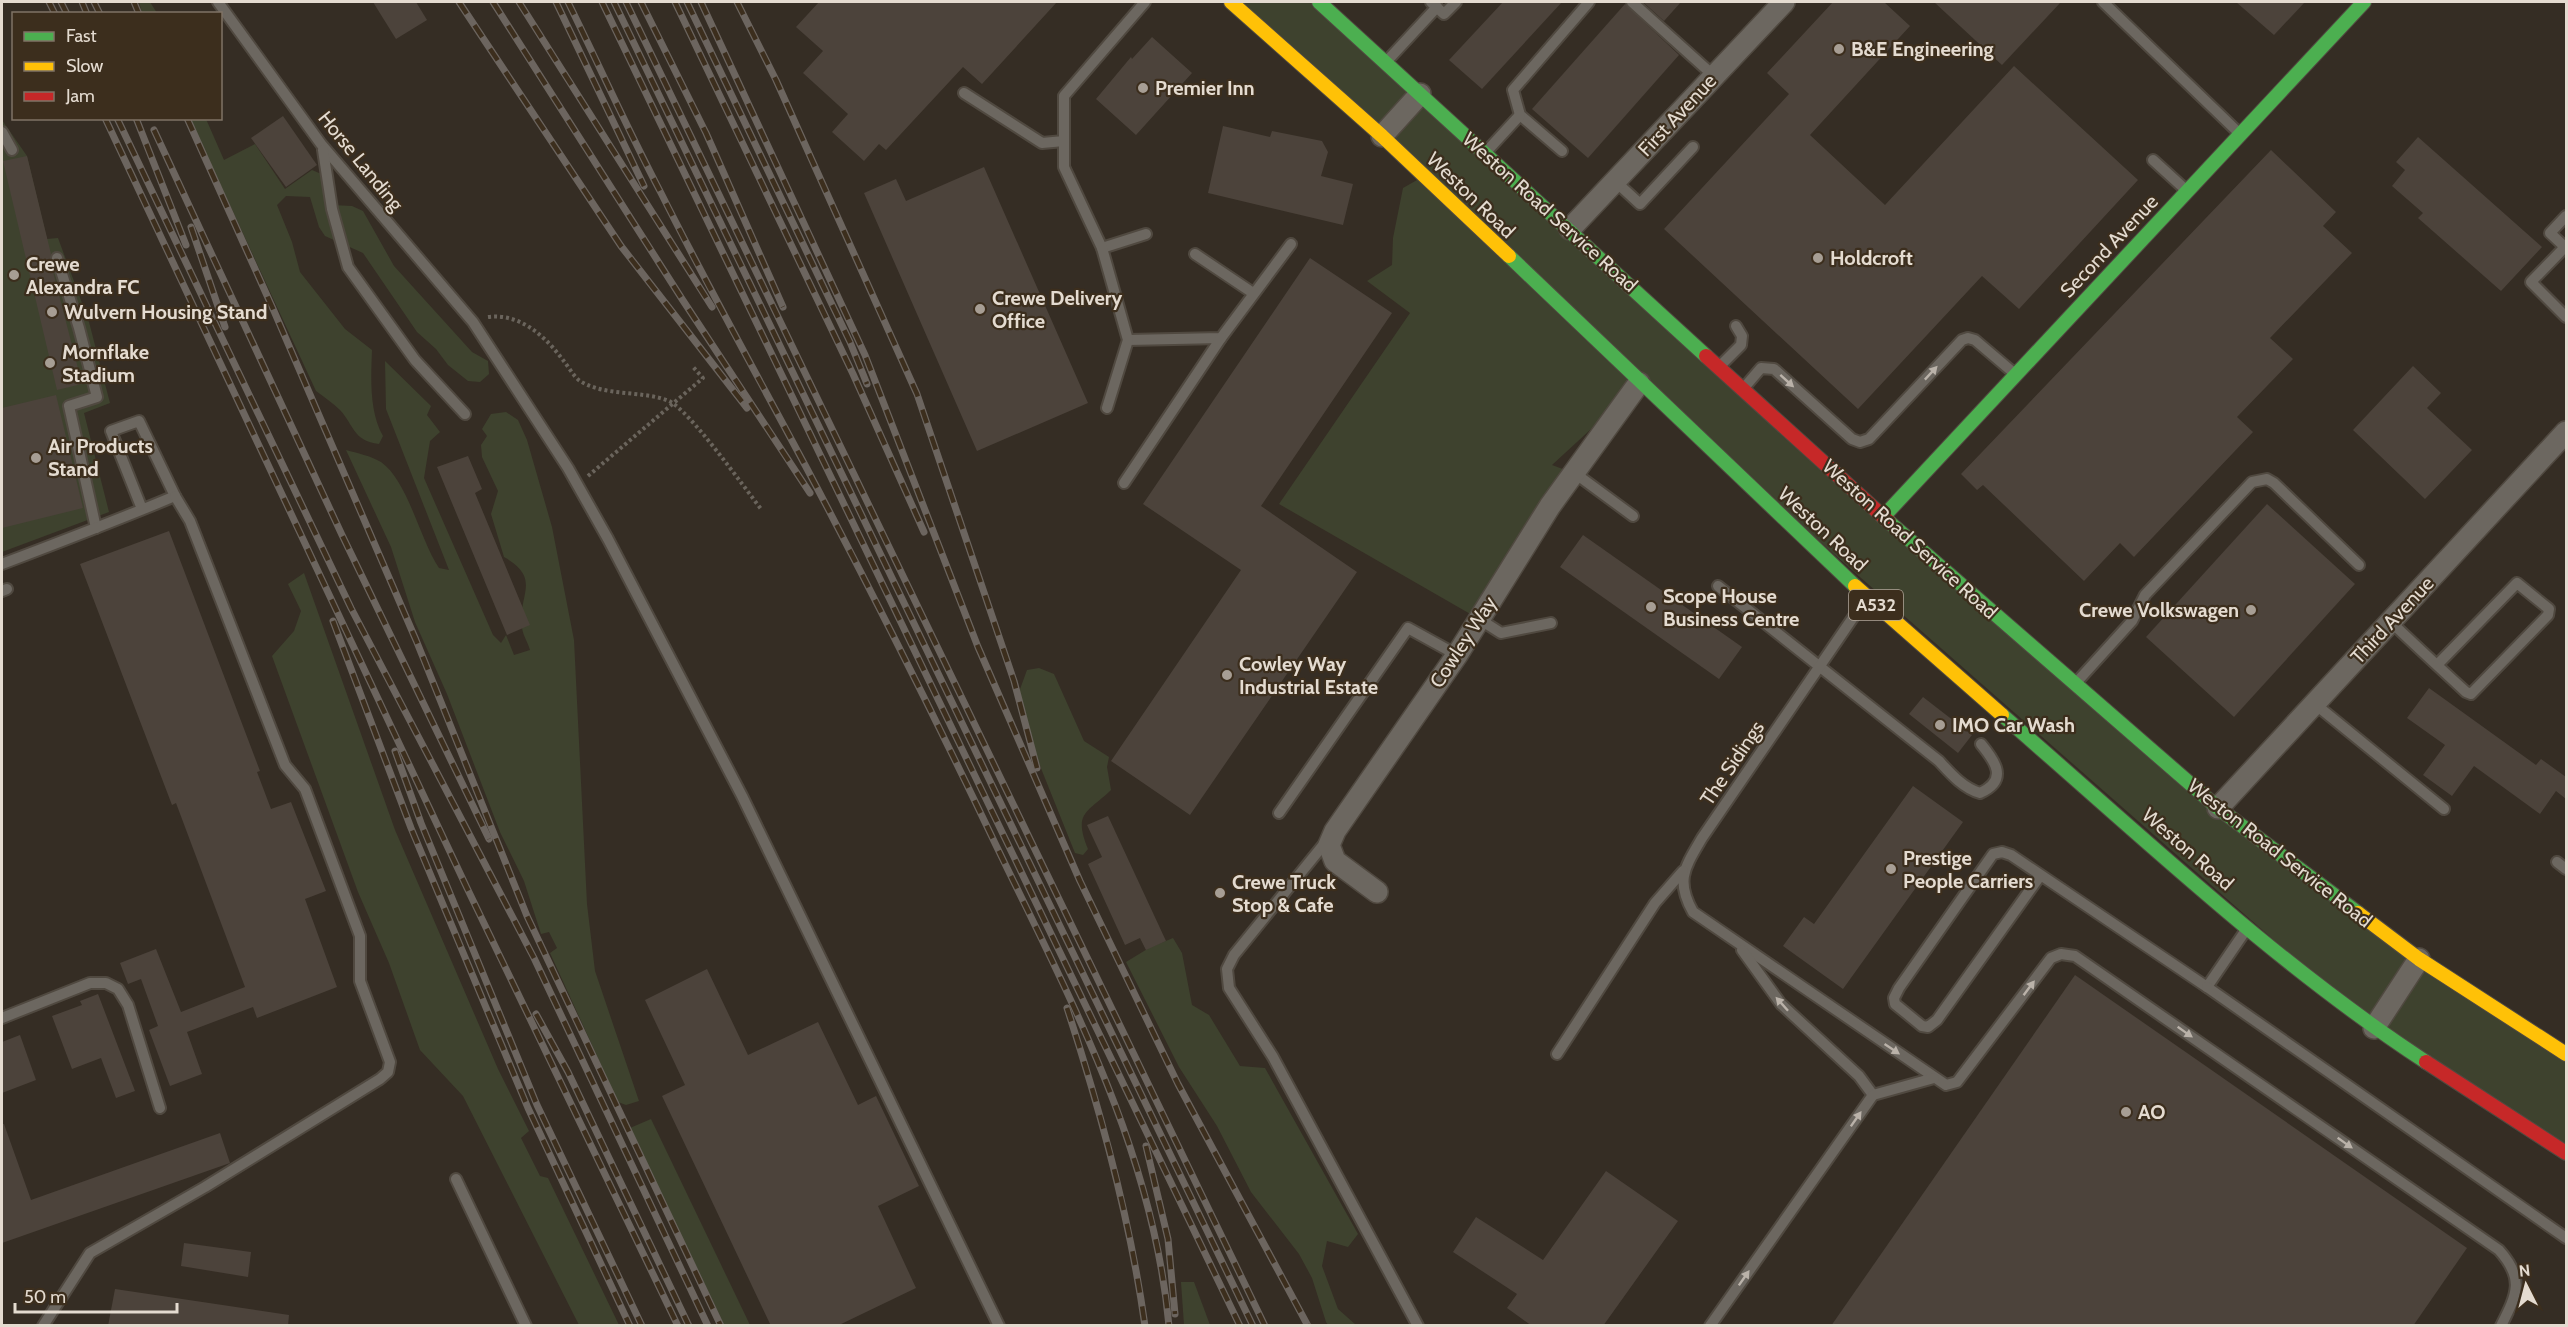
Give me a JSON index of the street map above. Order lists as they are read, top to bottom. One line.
{"streets":{"street":["First Avenue","Weston Road","Weston Road Service Road","Second Avenue","A532","Third Avenue","Cowley Way"],"lane":["Horse Landing","The Sidings"]},"crossings":[["First Avenue","Weston Road Service Road"],["Weston Road","Cowley Way"],["Weston Road","The Sidings"],["Weston Road Service Road","Second Avenue"],["Weston Road Service Road","Third Avenue"]],"places":["B&E Engineering","Premier Inn","Holdcroft","Crewe Alexandra FC","Crewe Delivery Office","Wulvern Housing Stand","Mornflake Stadium","Air Products Stand","Scope House Business Centre","Crewe Volkswagen","Cowley Way Industrial Estate","IMO Car Wash","Prestige People Carriers","Crewe Truck Stop & Cafe","AO"],"legend":["Fast","Slow","Jam"],"scale_bar":"50 m","north":"top"}
